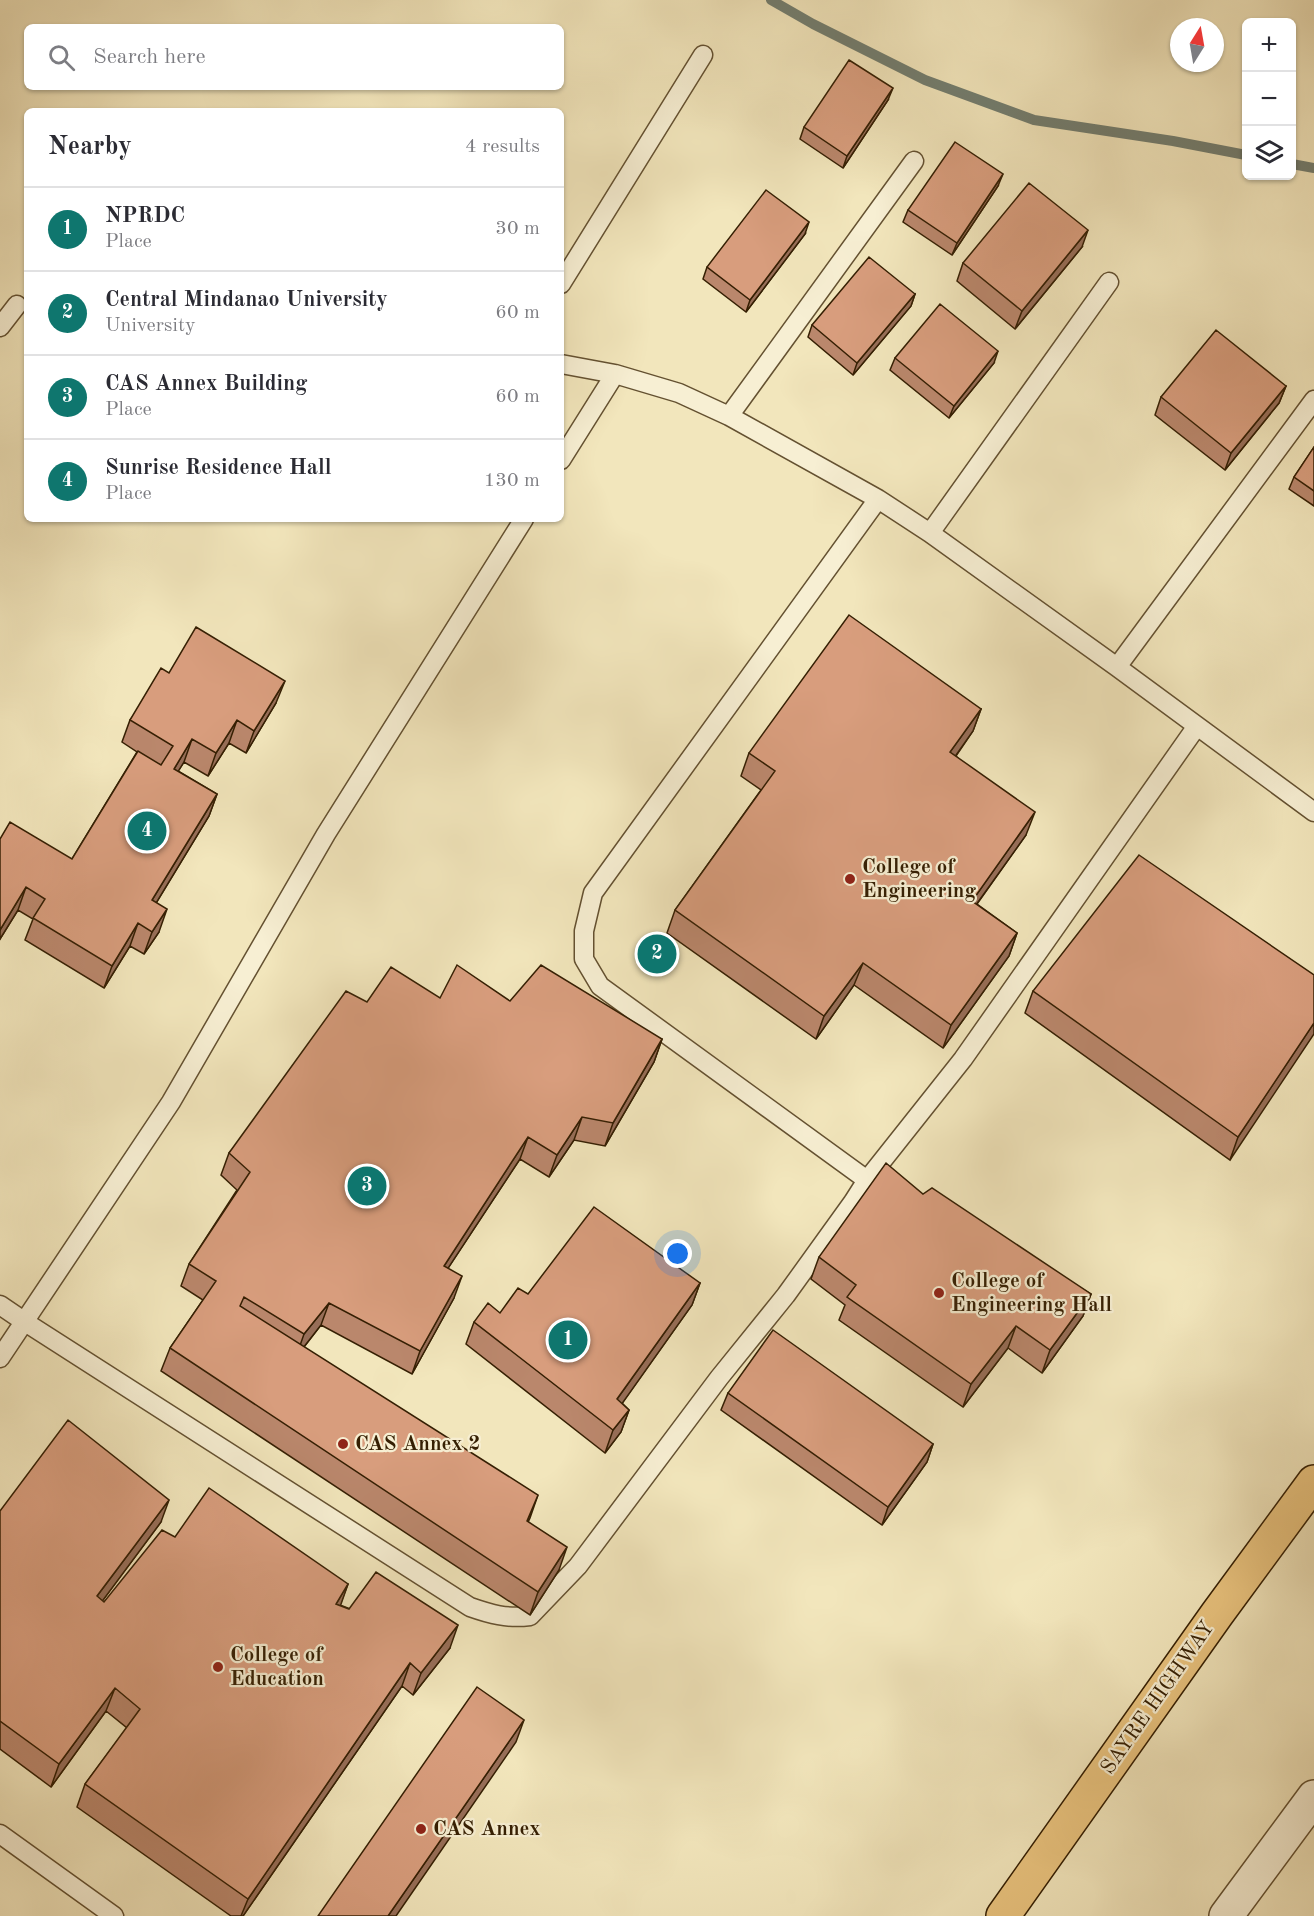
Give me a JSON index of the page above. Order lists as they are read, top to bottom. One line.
{"streets":{"highway":["SAYRE HIGHWAY"]},"places":["College of Engineering","College of Engineering Hall","CAS Annex 2","College of Education","CAS Annex"],"north":"top","page":{"map_buttons":["+","−"],"search":"Search here","heading":["Nearby","4 results"],"list":[{"mark":"1","name":"NPRDC","note":"Place","value":"30 m"},{"mark":"2","name":"Central Mindanao University","note":"University","value":"60 m"},{"mark":"3","name":"CAS Annex Building","note":"Place","value":"60 m"},{"mark":"4","name":"Sunrise Residence Hall","note":"Place","value":"130 m"}],"pins":["4","2","3","1"]}}
